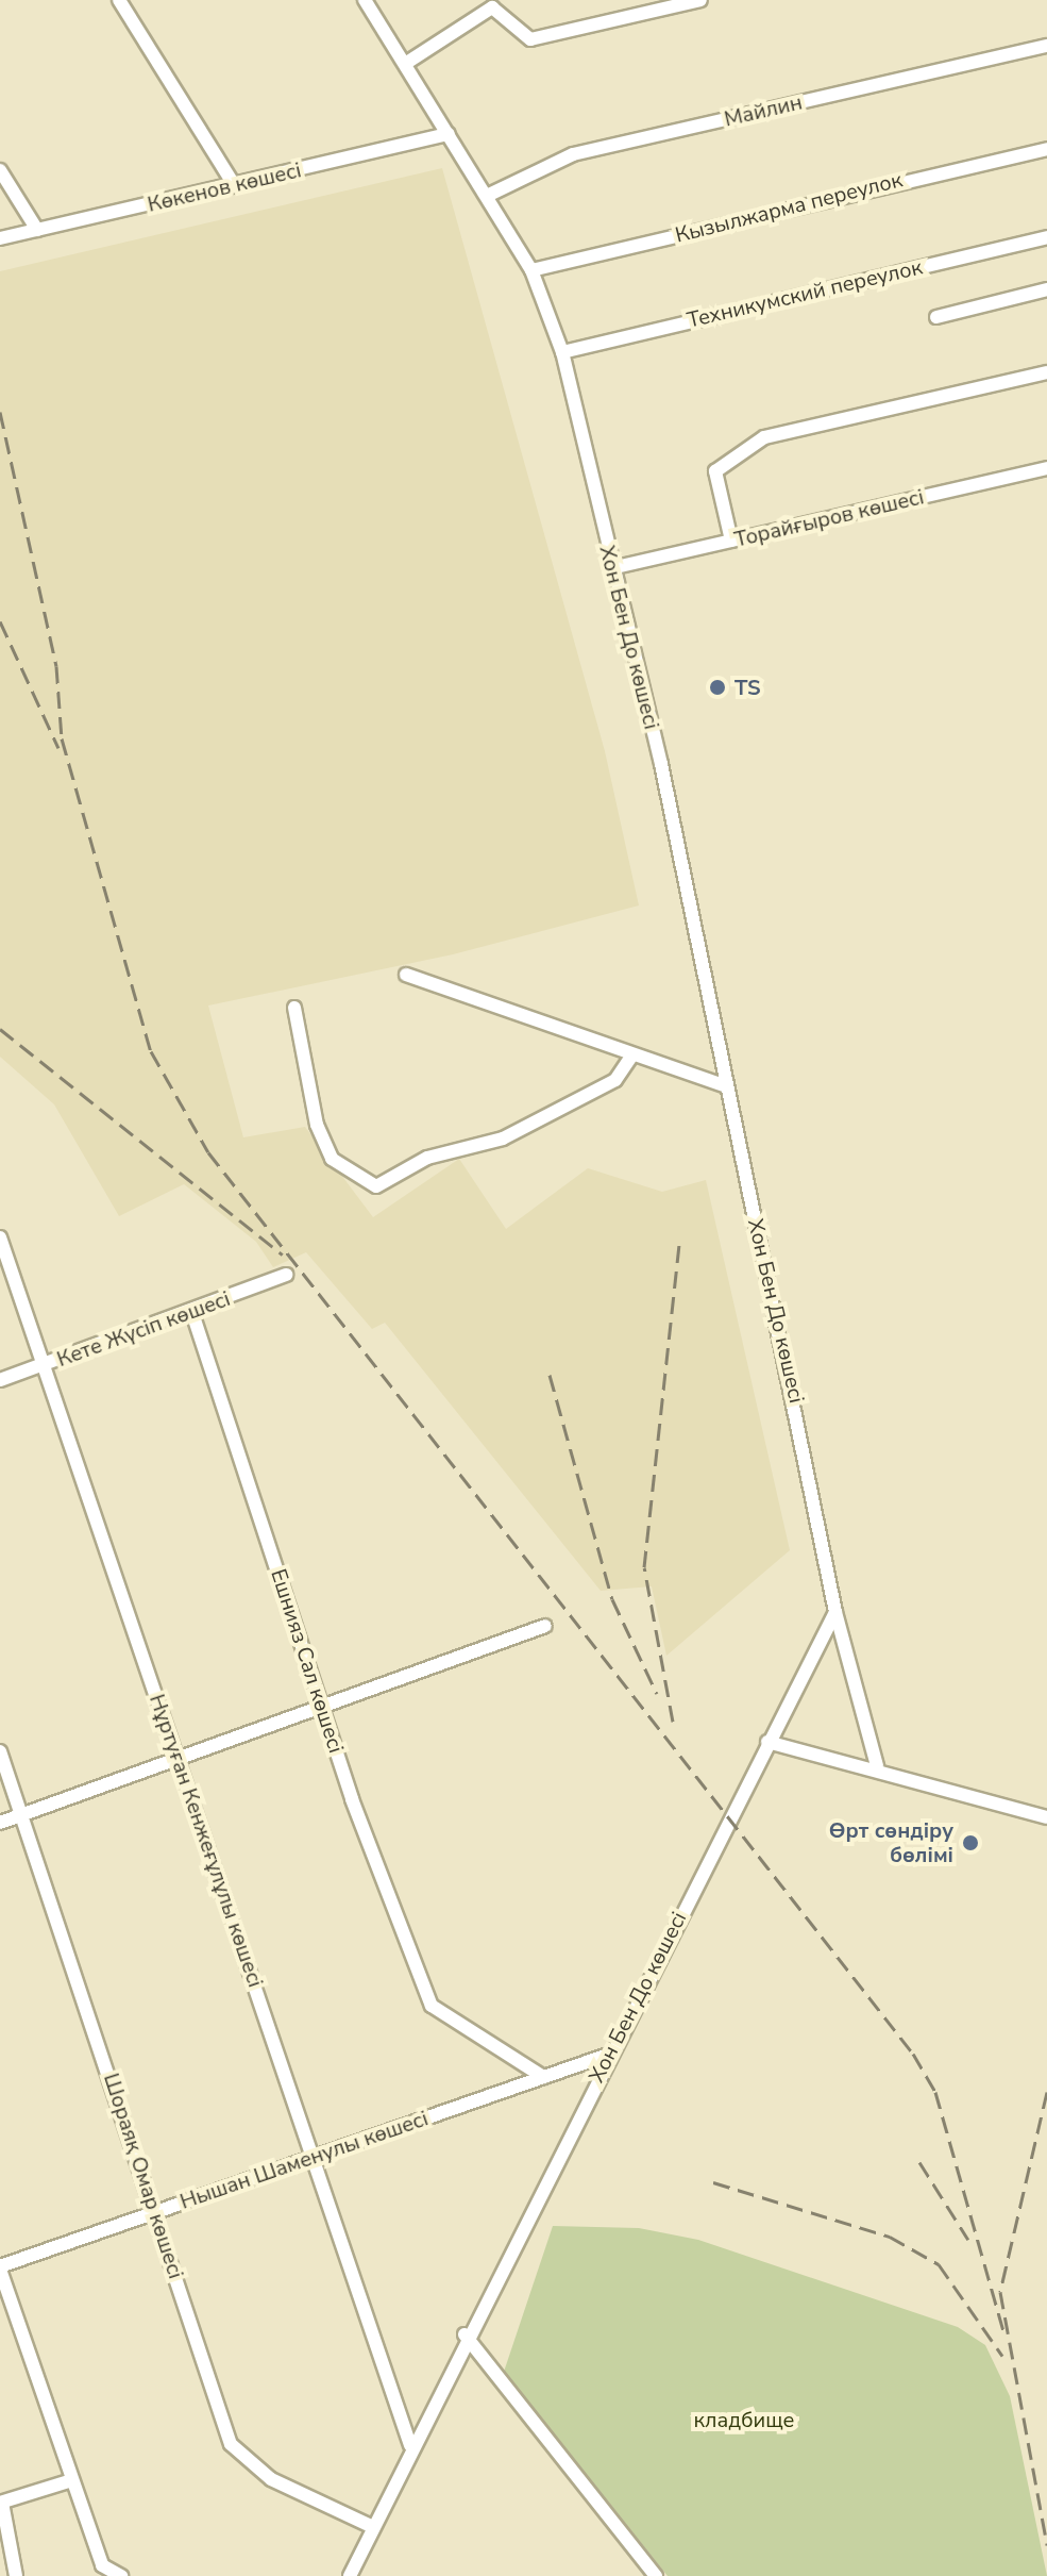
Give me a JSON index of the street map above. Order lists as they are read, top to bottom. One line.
{"streets":{"street":["Майлин","Көкенов көшесі","Кызылжарма переулок","Техникумский переулок","Торайғыров көшесі","Хон Бен До көшесі","Кете Жүсіп көшесі","Ешнияз Сал көшесі","Нұртуған Кенжеғұлұлы көшесі","Нышан Шаменулы көшесі","Шораяқ Омар көшесі"]},"crossings":[["Майлин","Хон Бен До көшесі"],["Көкенов көшесі","Хон Бен До көшесі"],["Кызылжарма переулок","Хон Бен До көшесі"],["Техникумский переулок","Хон Бен До көшесі"],["Торайғыров көшесі","Хон Бен До көшесі"],["Хон Бен До көшесі","Нұртуған Кенжеғұлұлы көшесі"],["Хон Бен До көшесі","Нышан Шаменулы көшесі"],["Хон Бен До көшесі","Шораяқ Омар көшесі"],["Кете Жүсіп көшесі","Ешнияз Сал көшесі"],["Кете Жүсіп көшесі","Нұртуған Кенжеғұлұлы көшесі"],["Ешнияз Сал көшесі","Нышан Шаменулы көшесі"],["Нұртуған Кенжеғұлұлы көшесі","Нышан Шаменулы көшесі"],["Нышан Шаменулы көшесі","Шораяқ Омар көшесі"]],"parks":["кладбище"],"places":["TS","Өрт сөндіру бөлімі"]}
